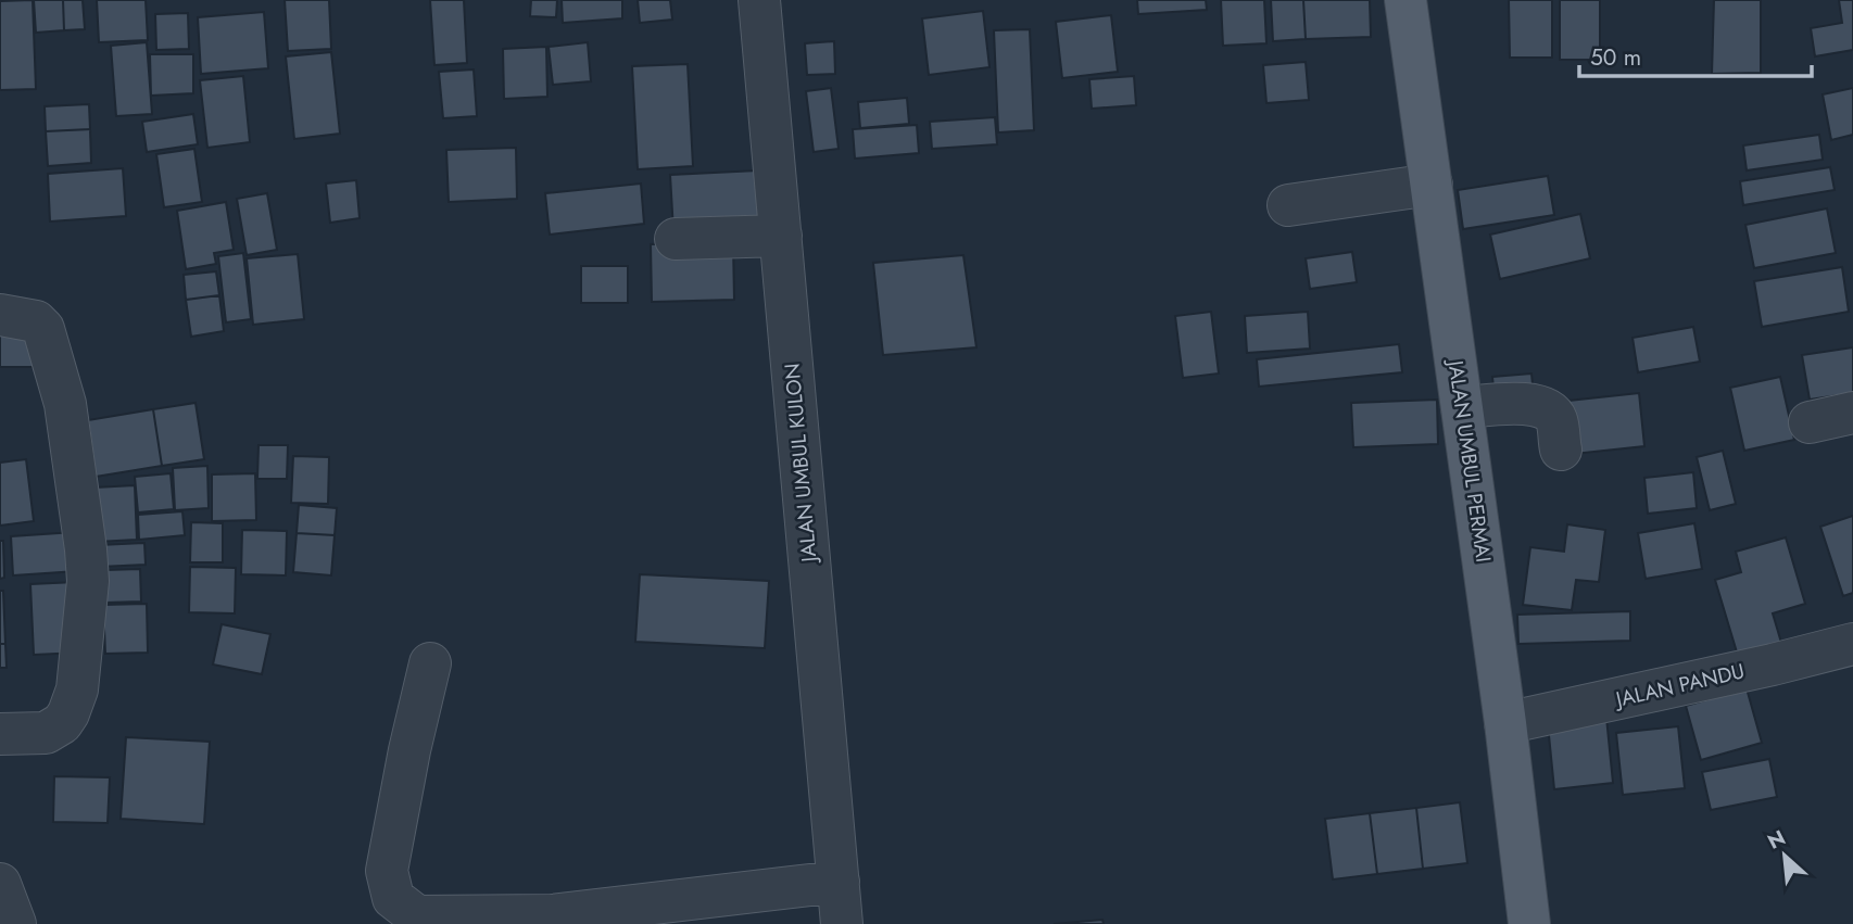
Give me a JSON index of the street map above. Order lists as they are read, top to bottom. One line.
{"streets":{"main road":["JALAN UMBUL PERMAI"],"street":["JALAN UMBUL KULON","JALAN PANDU"]},"crossings":[["JALAN UMBUL PERMAI","JALAN PANDU"]],"scale_bar":"50 m","north":"top left"}
